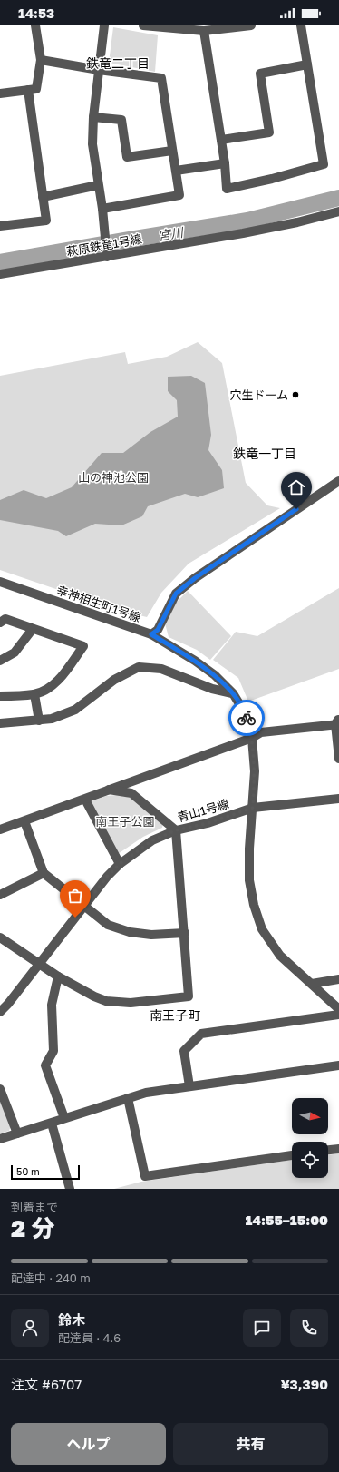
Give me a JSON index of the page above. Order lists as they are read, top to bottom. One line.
{"streets":{"street":["萩原鉄竜1号線","幸神相生町1号線","青山1号線"]},"crossings":[["幸神相生町1号線","青山1号線"]],"districts":["鉄竜二丁目","鉄竜一丁目","南王子町"],"water":["宮川"],"parks":["山の神池公園","南王子公園"],"places":["穴生ドーム"],"scale_bar":"50 m","north":"right","page":{"status":"14:53","scale":"50 m","heading":["2 分","到着まで","14:55–15:00"],"panel":["鈴木","配達員 · 4.6","注文 #6707","¥3,390"],"bar":"配達中 · 240 m","buttons":["ヘルプ","共有"]}}
